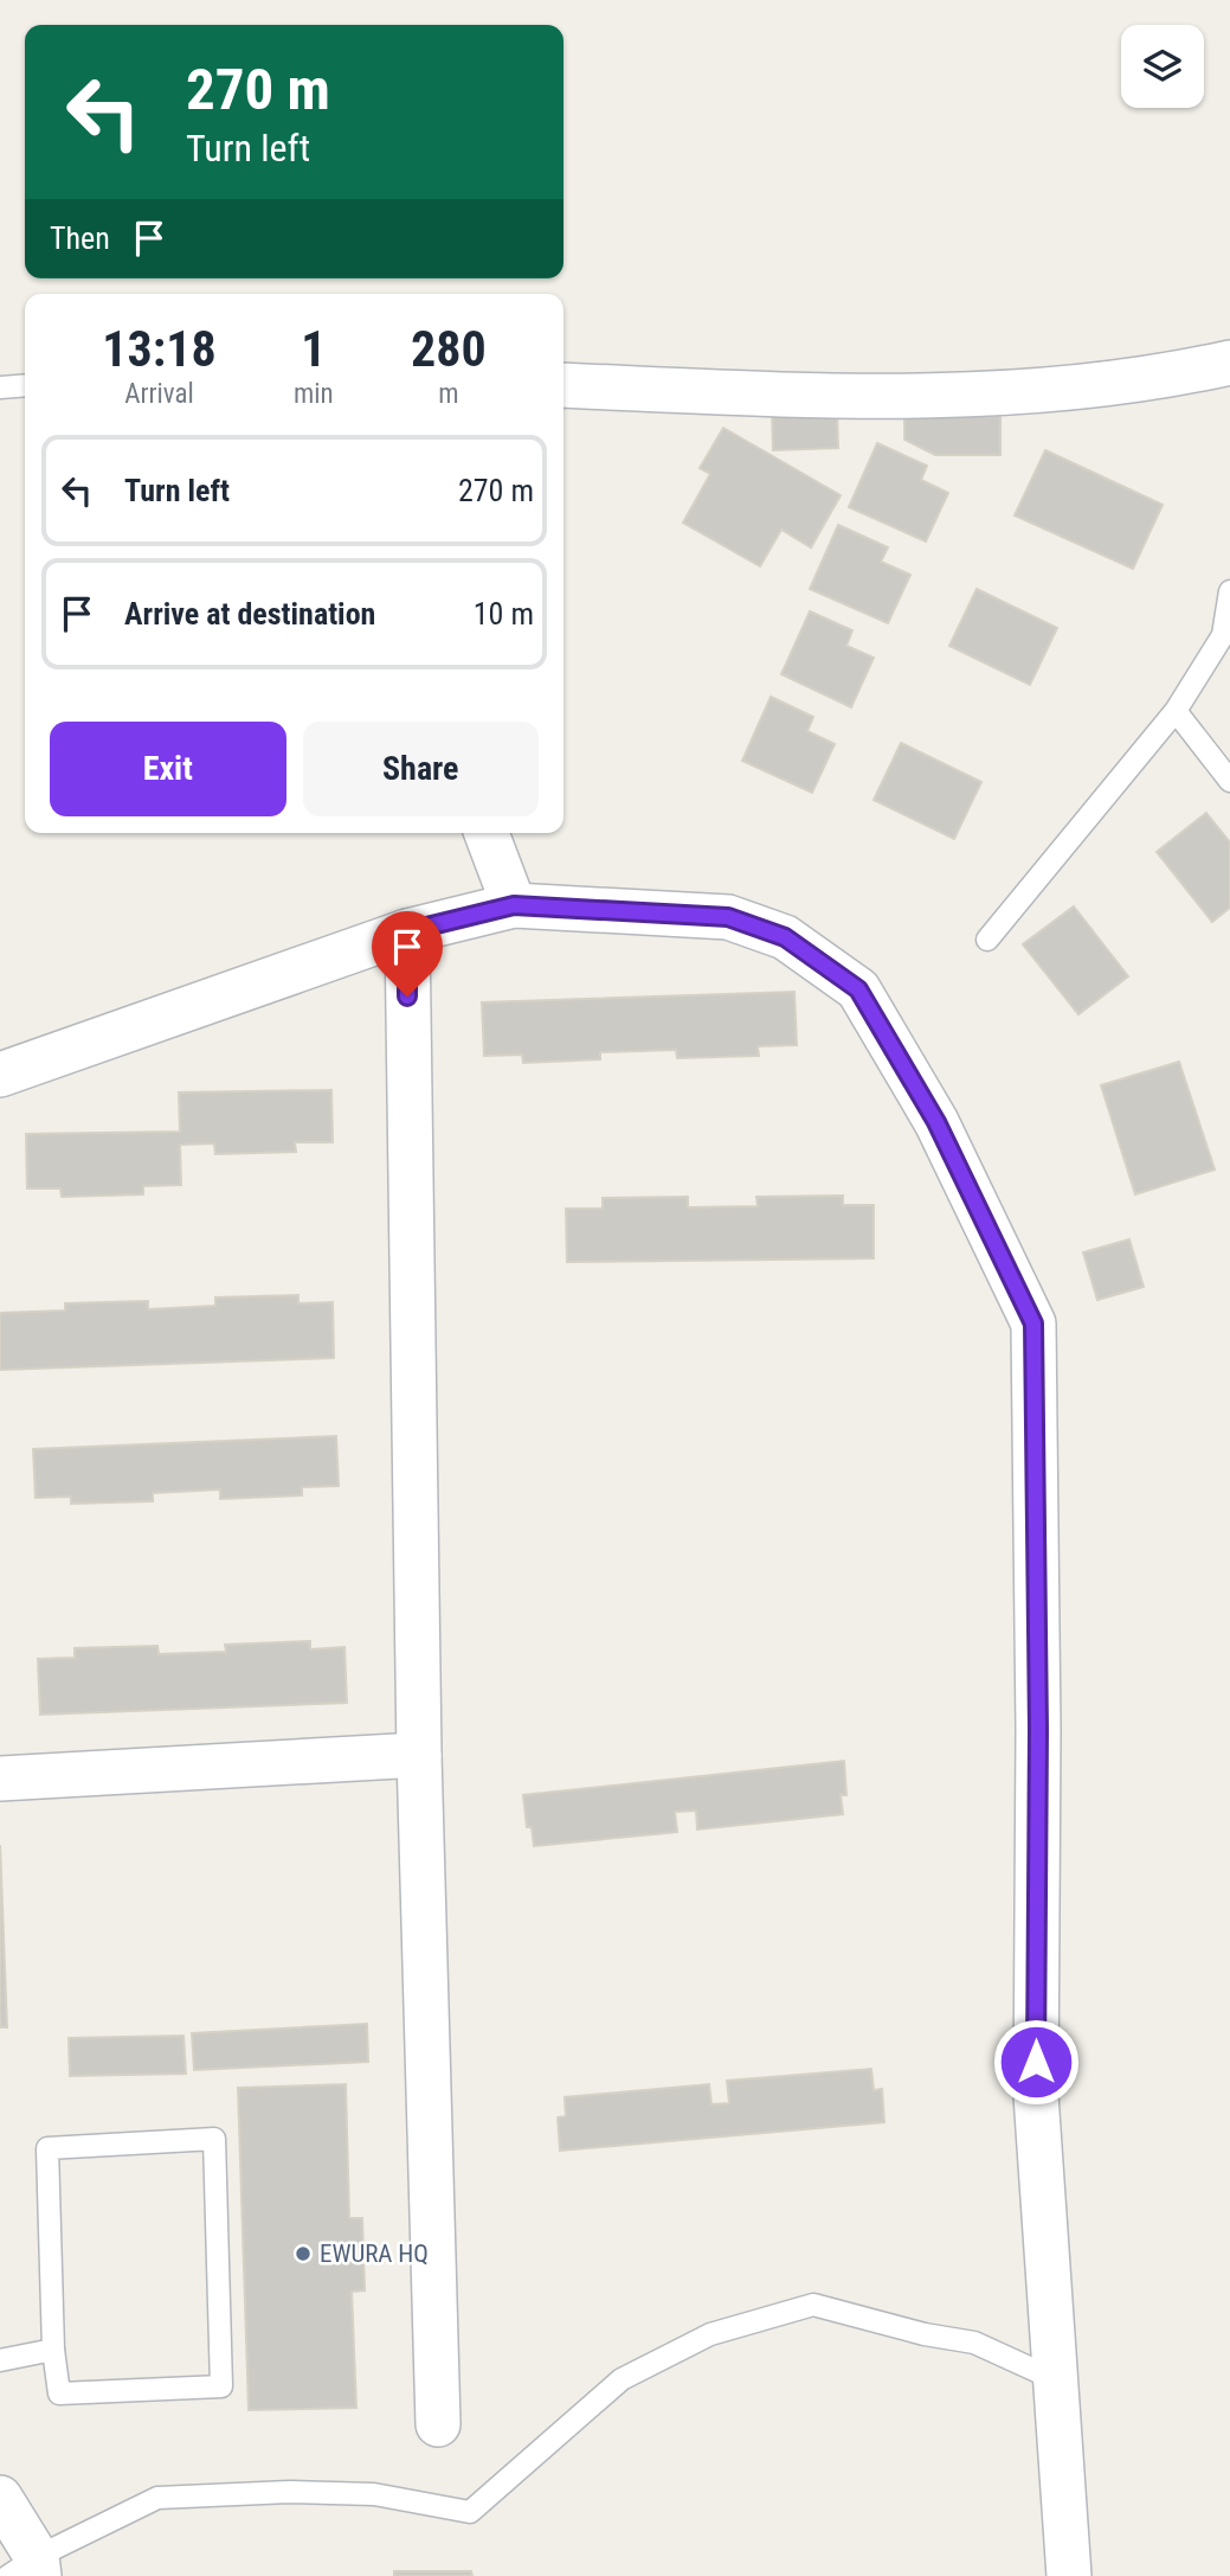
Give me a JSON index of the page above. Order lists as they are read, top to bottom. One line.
{"places":["EWURA HQ"],"page":{"turn":["270 m","Turn left"],"then":"Then","eta":["13:18","Arrival","1","min","280","m"],"list":[{"name":"Turn left","value":"270 m"},{"name":"Arrive at destination","value":"10 m"}],"buttons":["Exit","Share"]}}
